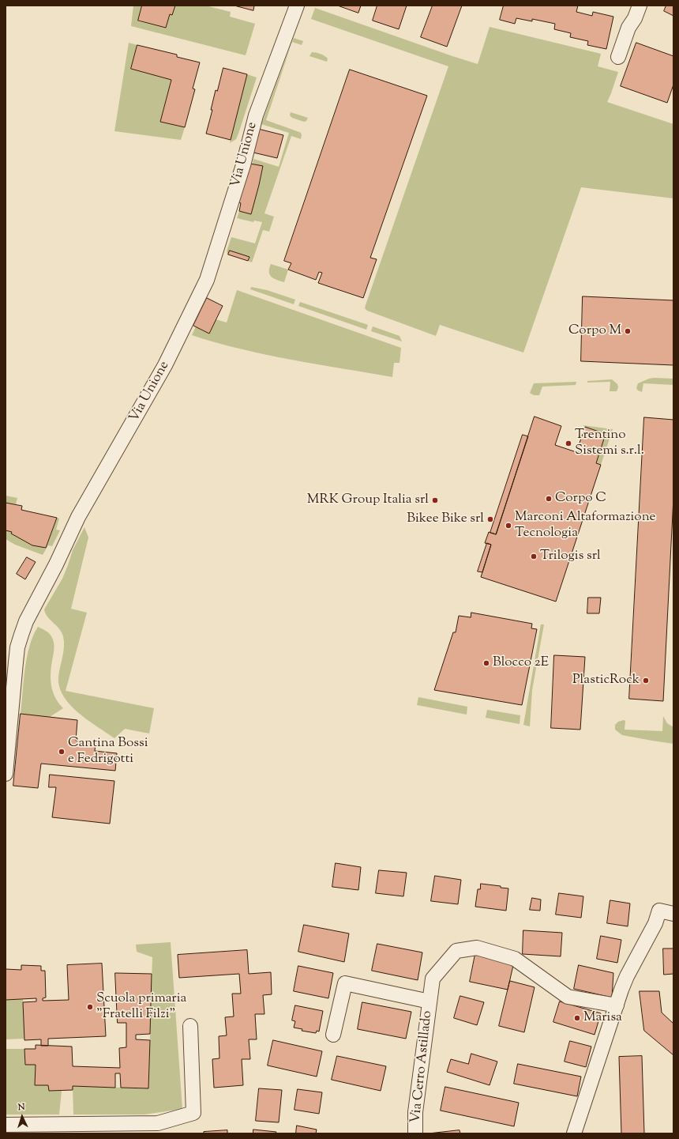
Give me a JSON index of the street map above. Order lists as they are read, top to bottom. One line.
{"streets":{"street":["Via Unione","Via Cerro Astillado"]},"places":["Corpo M","Trentino Sistemi s.r.l.","Corpo C","MRK Group Italia srl","Bikee Bike srl","Marconi Altaformazione Tecnologia","Trilogis srl","Blocco 2E","PlasticRock","Cantina Bossi e Fedrigotti","Scuola primaria \"Fratelli Filzi\"","Marisa"],"north":"top"}
